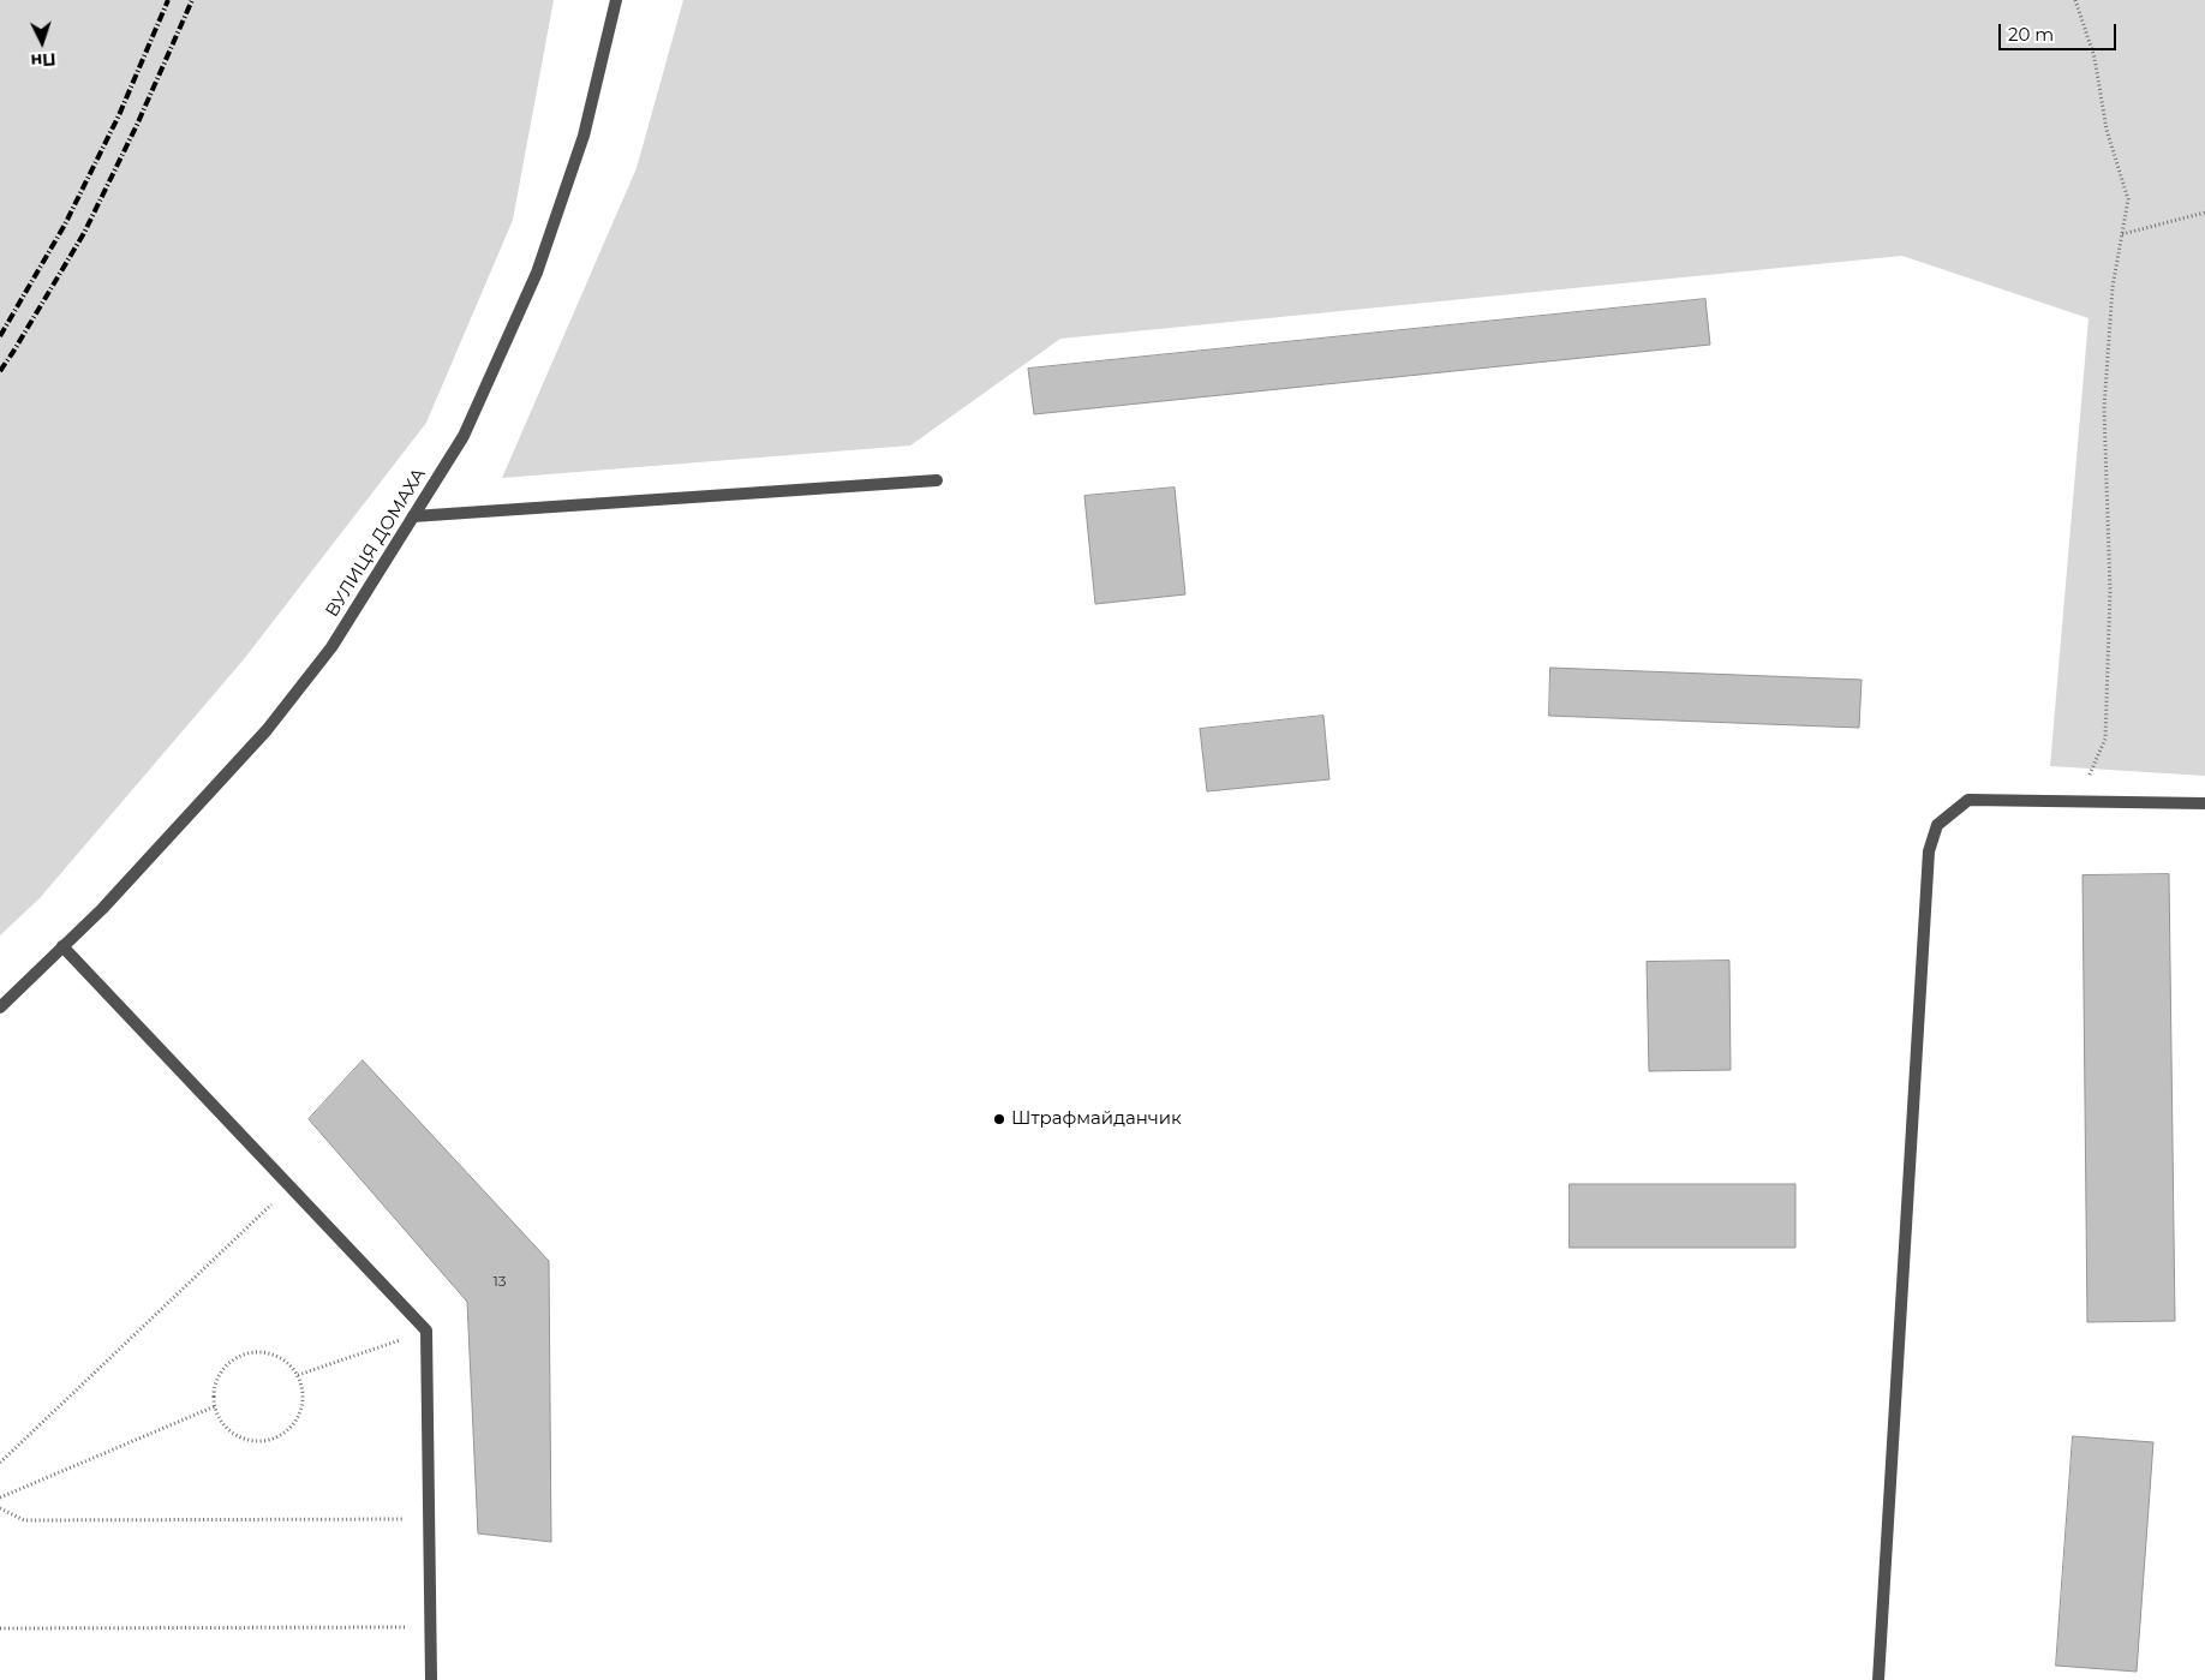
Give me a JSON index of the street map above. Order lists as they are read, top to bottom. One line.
{"streets":{"street":["ВУЛИЦЯ ДОМАХА"]},"places":["Штрафмайданчик"],"house_numbers":["13"],"scale_bar":"20 m","north":"bottom"}
